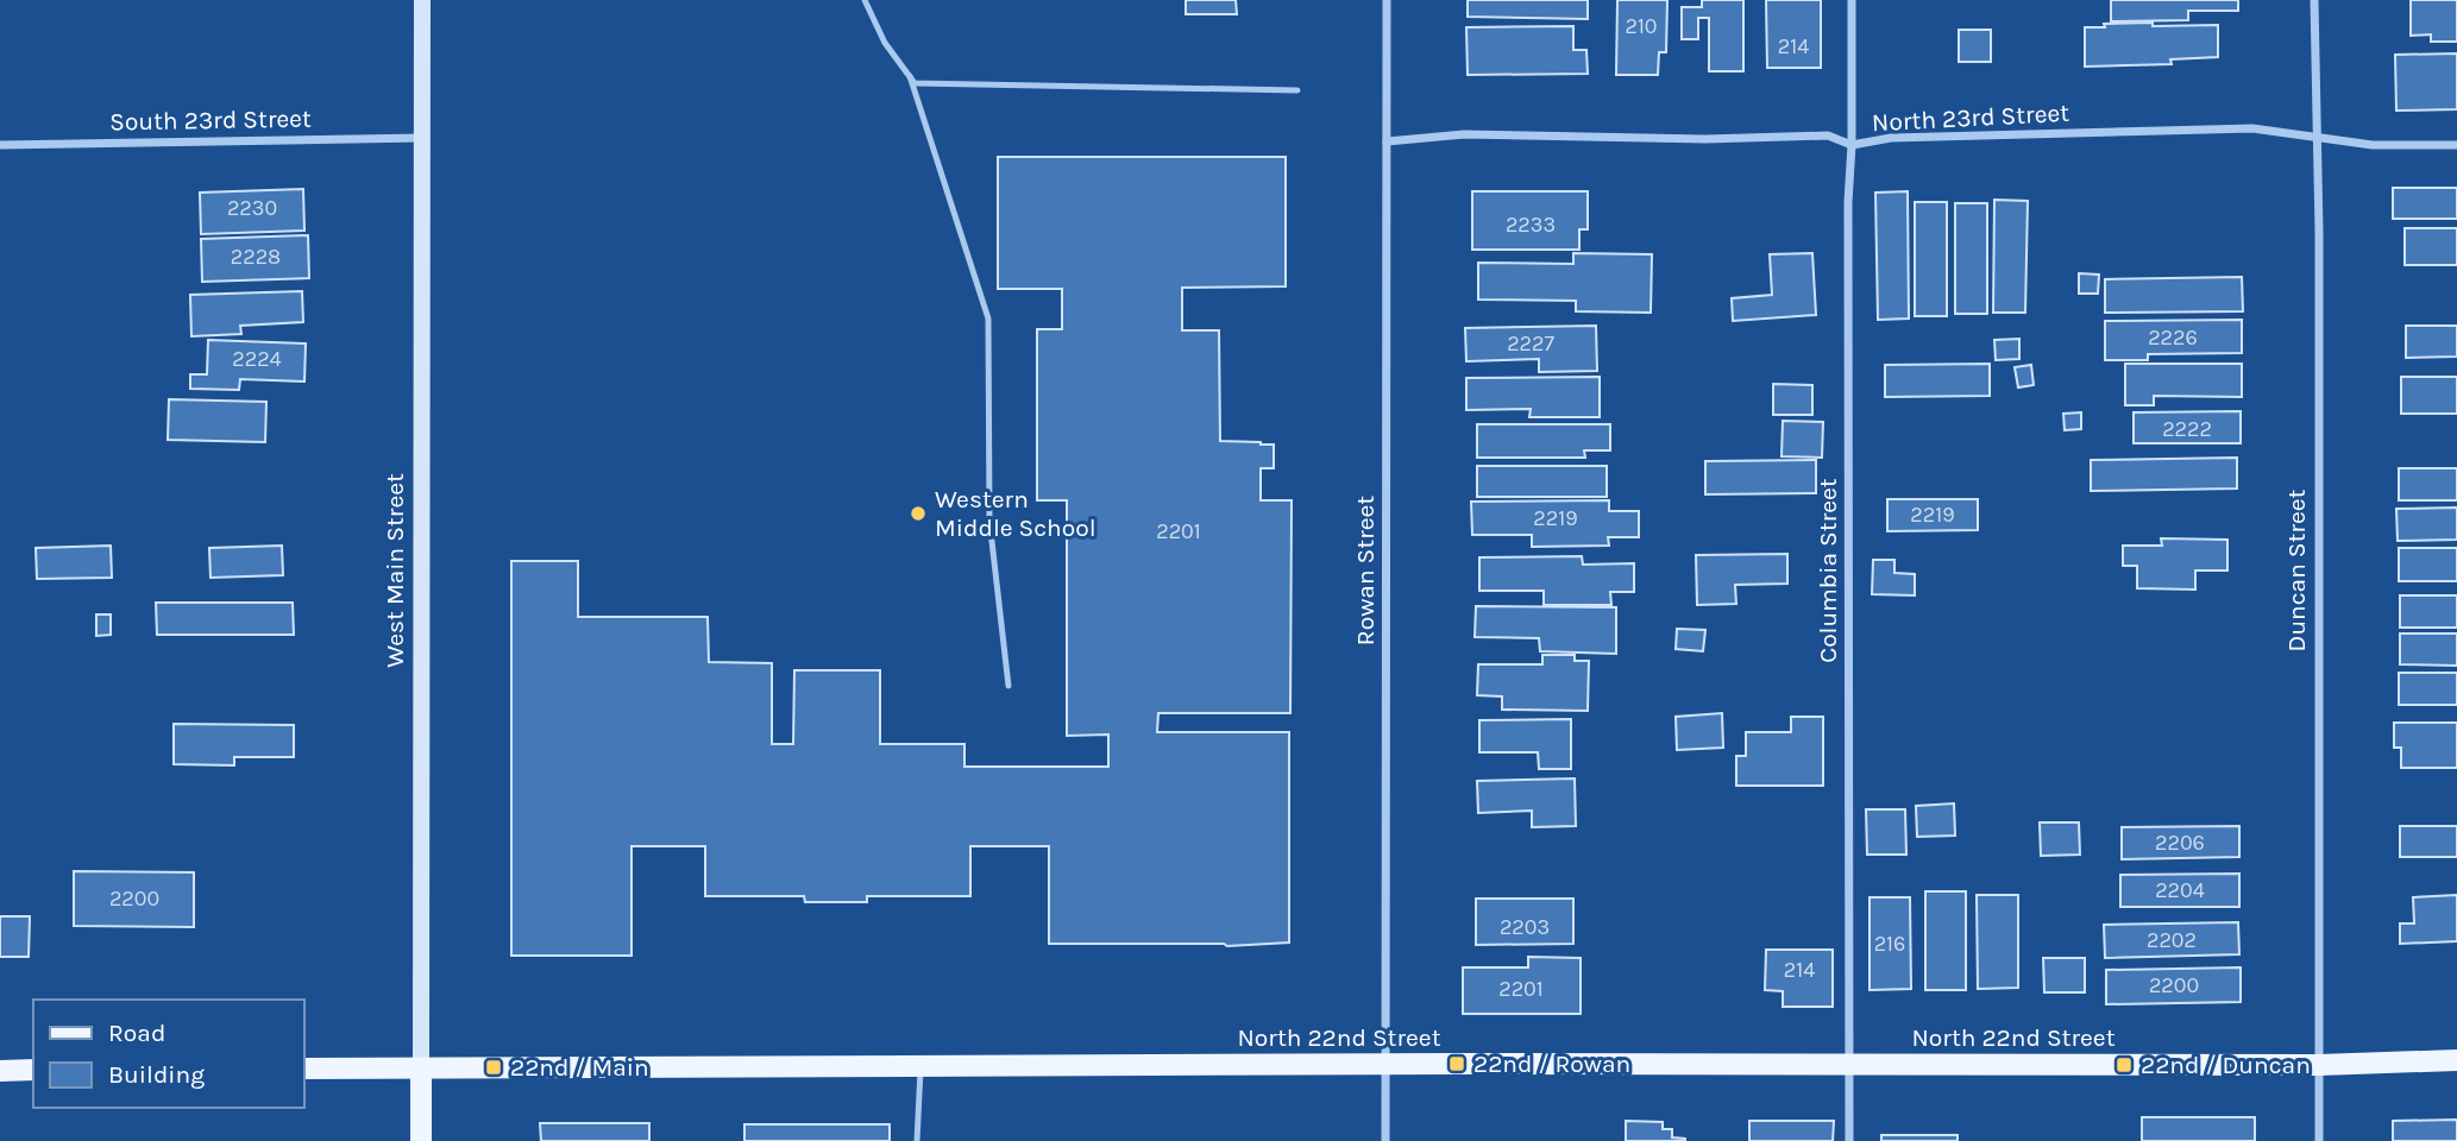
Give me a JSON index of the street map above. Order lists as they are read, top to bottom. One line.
{"streets":{"main road":["West Main Street","North 22nd Street"],"street":["North 23rd Street","South 23rd Street","Rowan Street","Columbia Street","Duncan Street"]},"crossings":[["North 23rd Street","Rowan Street"],["North 23rd Street","Columbia Street"],["North 23rd Street","Duncan Street"],["South 23rd Street","West Main Street"],["West Main Street","North 22nd Street"],["Rowan Street","North 22nd Street"],["Columbia Street","North 22nd Street"],["Duncan Street","North 22nd Street"]],"places":{"other":["Western Middle School"],"transit":["22nd / Rowan","22nd / Duncan","22nd / Main"]},"house_numbers":["210","214","2230","2233","2228","2226","2227","2224","2222","2219","2219","2201","2206","2204","2200","2203","2202","216","214","2200","2201"],"legend":["Road","Building"]}
